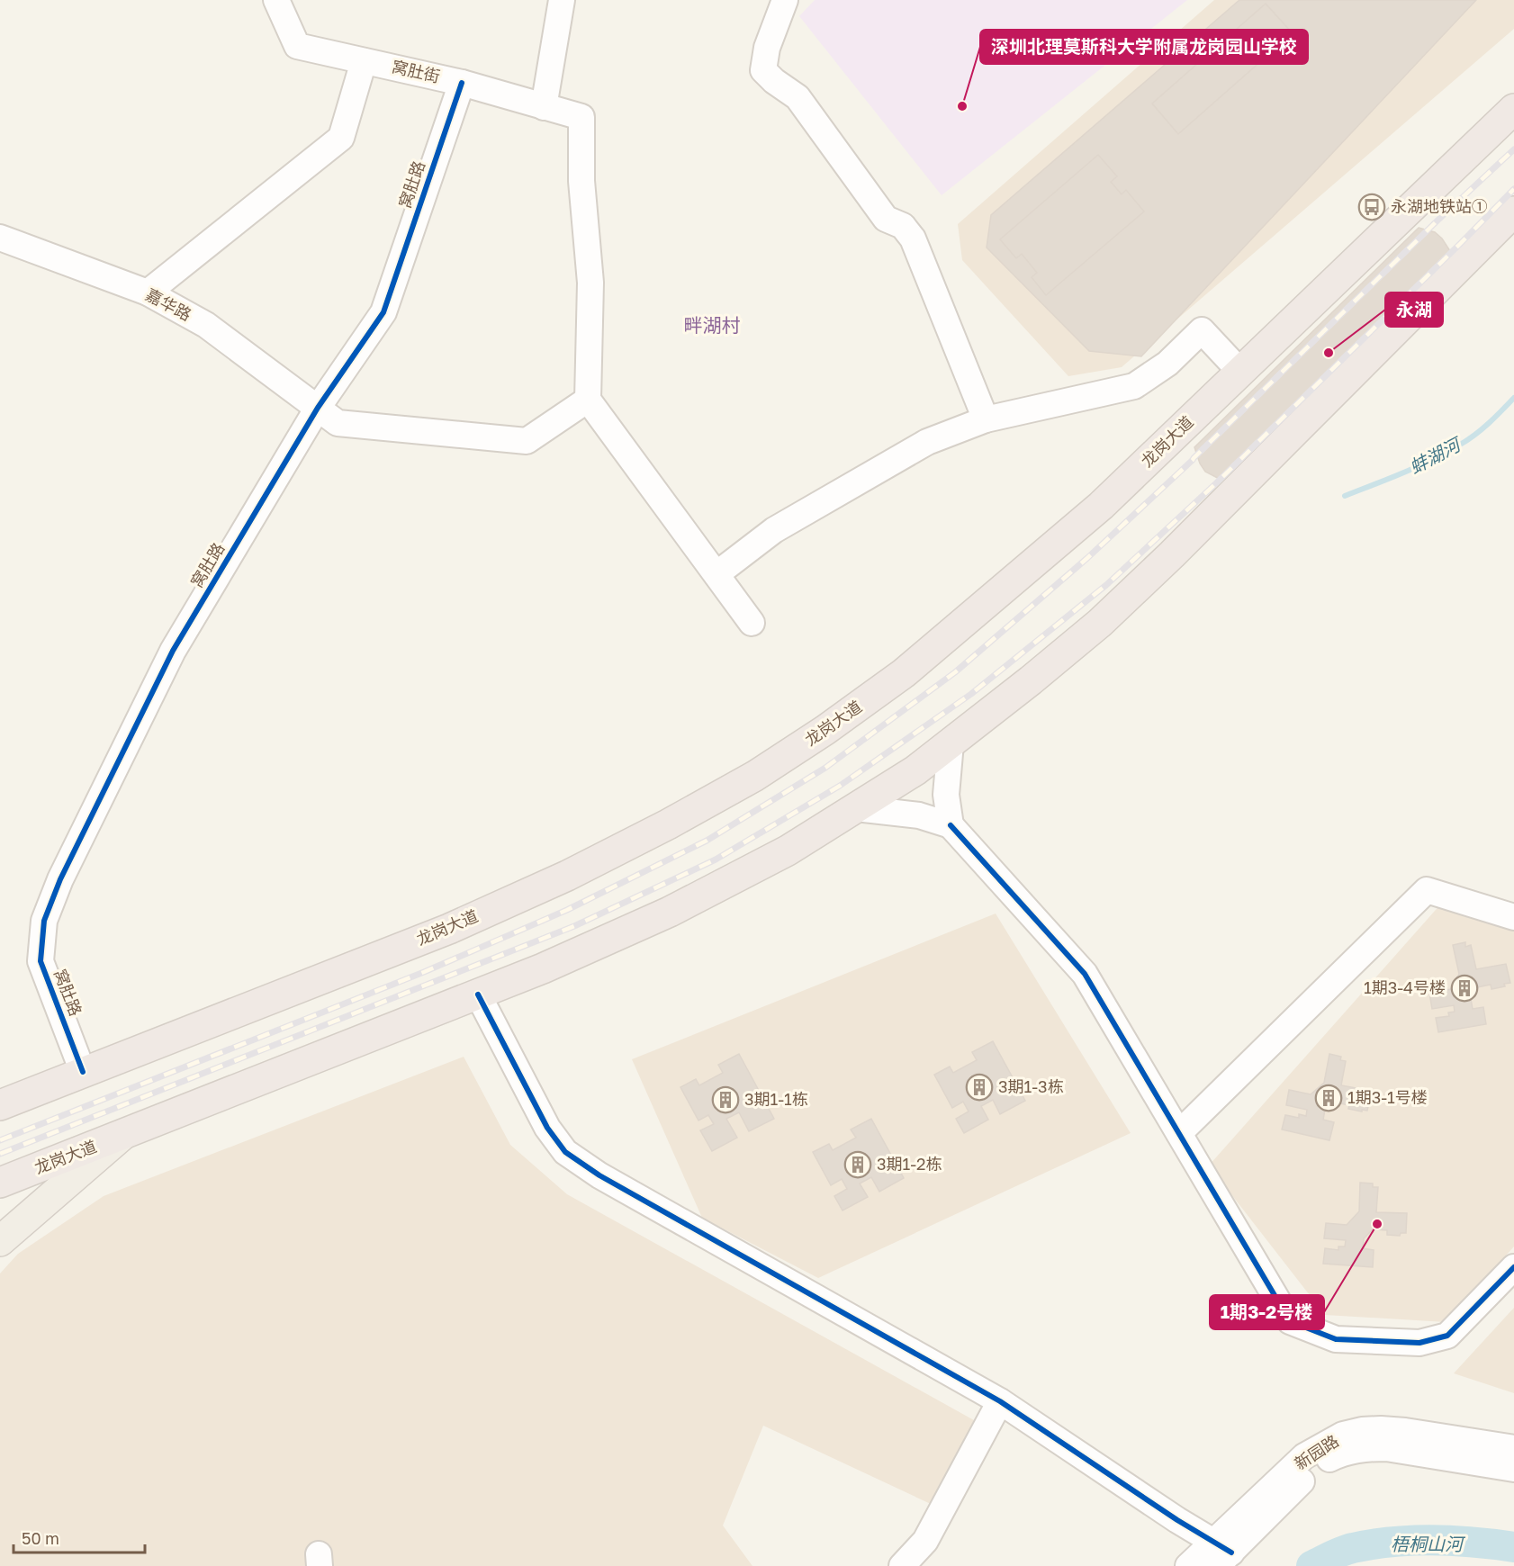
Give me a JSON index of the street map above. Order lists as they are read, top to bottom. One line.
{"streets":{"highway":["龙岗大道"],"street":["窝肚街","窝肚路","嘉华路","新园路"]},"crossings":[["窝肚街","窝肚路"],["窝肚街","嘉华路"],["窝肚路","嘉华路"],["窝肚路","龙岗大道"]],"districts":["畔湖村"],"water":["蚌湖河","梧桐山河"],"places":{"other":["深圳北理莫斯科大学附属龙岗园山学校","永湖","1期3-2号楼"],"bus stop":["永湖地铁站①"],"building":["1期3-4号楼","3期1-3栋","1期3-1号楼","3期1-1栋","3期1-2栋"]},"scale_bar":"50 m"}
